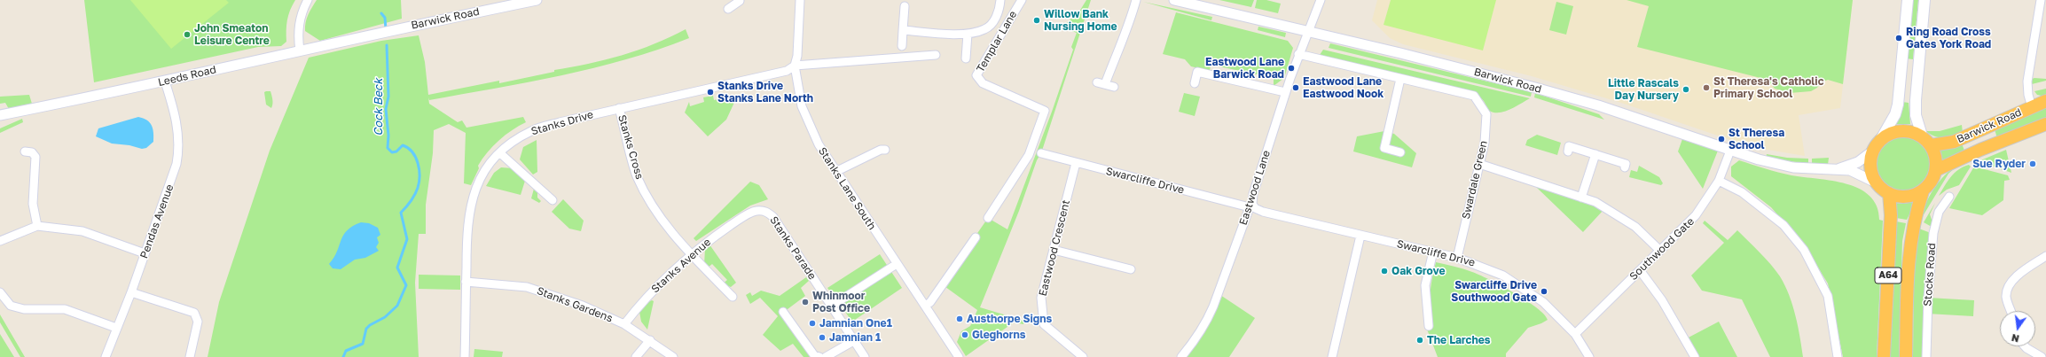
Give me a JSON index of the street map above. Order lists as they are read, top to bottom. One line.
{"streets":{"highway":["Barwick Road","A64"],"street":["Templar Lane","Leeds Road","Stanks Drive","Stanks Cross","Swardale Green","Swarcliffe Drive","Eastwood Lane","Stanks Lane South","Pendas Avenue","Stanks Parade","Eastwood Crescent","Southwood Gate","Stanks Avenue","Stocks Road","Stanks Gardens"]},"crossings":[["Barwick Road","Leeds Road"],["Barwick Road","Eastwood Lane"],["Barwick Road","Southwood Gate"],["Barwick Road","A64"],["Leeds Road","Pendas Avenue"],["Stanks Drive","Stanks Cross"],["Stanks Drive","Stanks Lane South"],["Stanks Drive","Stanks Gardens"],["Stanks Cross","Stanks Avenue"],["Swardale Green","Swarcliffe Drive"],["Swardale Green","Eastwood Lane"],["Swarcliffe Drive","Eastwood Lane"],["Swarcliffe Drive","Eastwood Crescent"],["Swarcliffe Drive","Southwood Gate"],["Stanks Parade","Stanks Avenue"],["Stanks Avenue","Stanks Gardens"]],"water":["Cock Beck"],"places":["Willow Bank Nursing Home","John Smeaton Leisure Centre","Ring Road Cross Gates York Road","Eastwood Lane Barwick Road","Eastwood Lane Eastwood Nook","St Theresa's Catholic Primary School","Little Rascals Day Nursery","Stanks Drive Stanks Lane North","St Theresa School","Sue Ryder","Oak Grove","Swarcliffe Drive Southwood Gate","Whinmoor Post Office","Austhorpe Signs","Jamnian One1","Gleghorns","Jamnian 1","The Larches"],"north":"bottom"}
